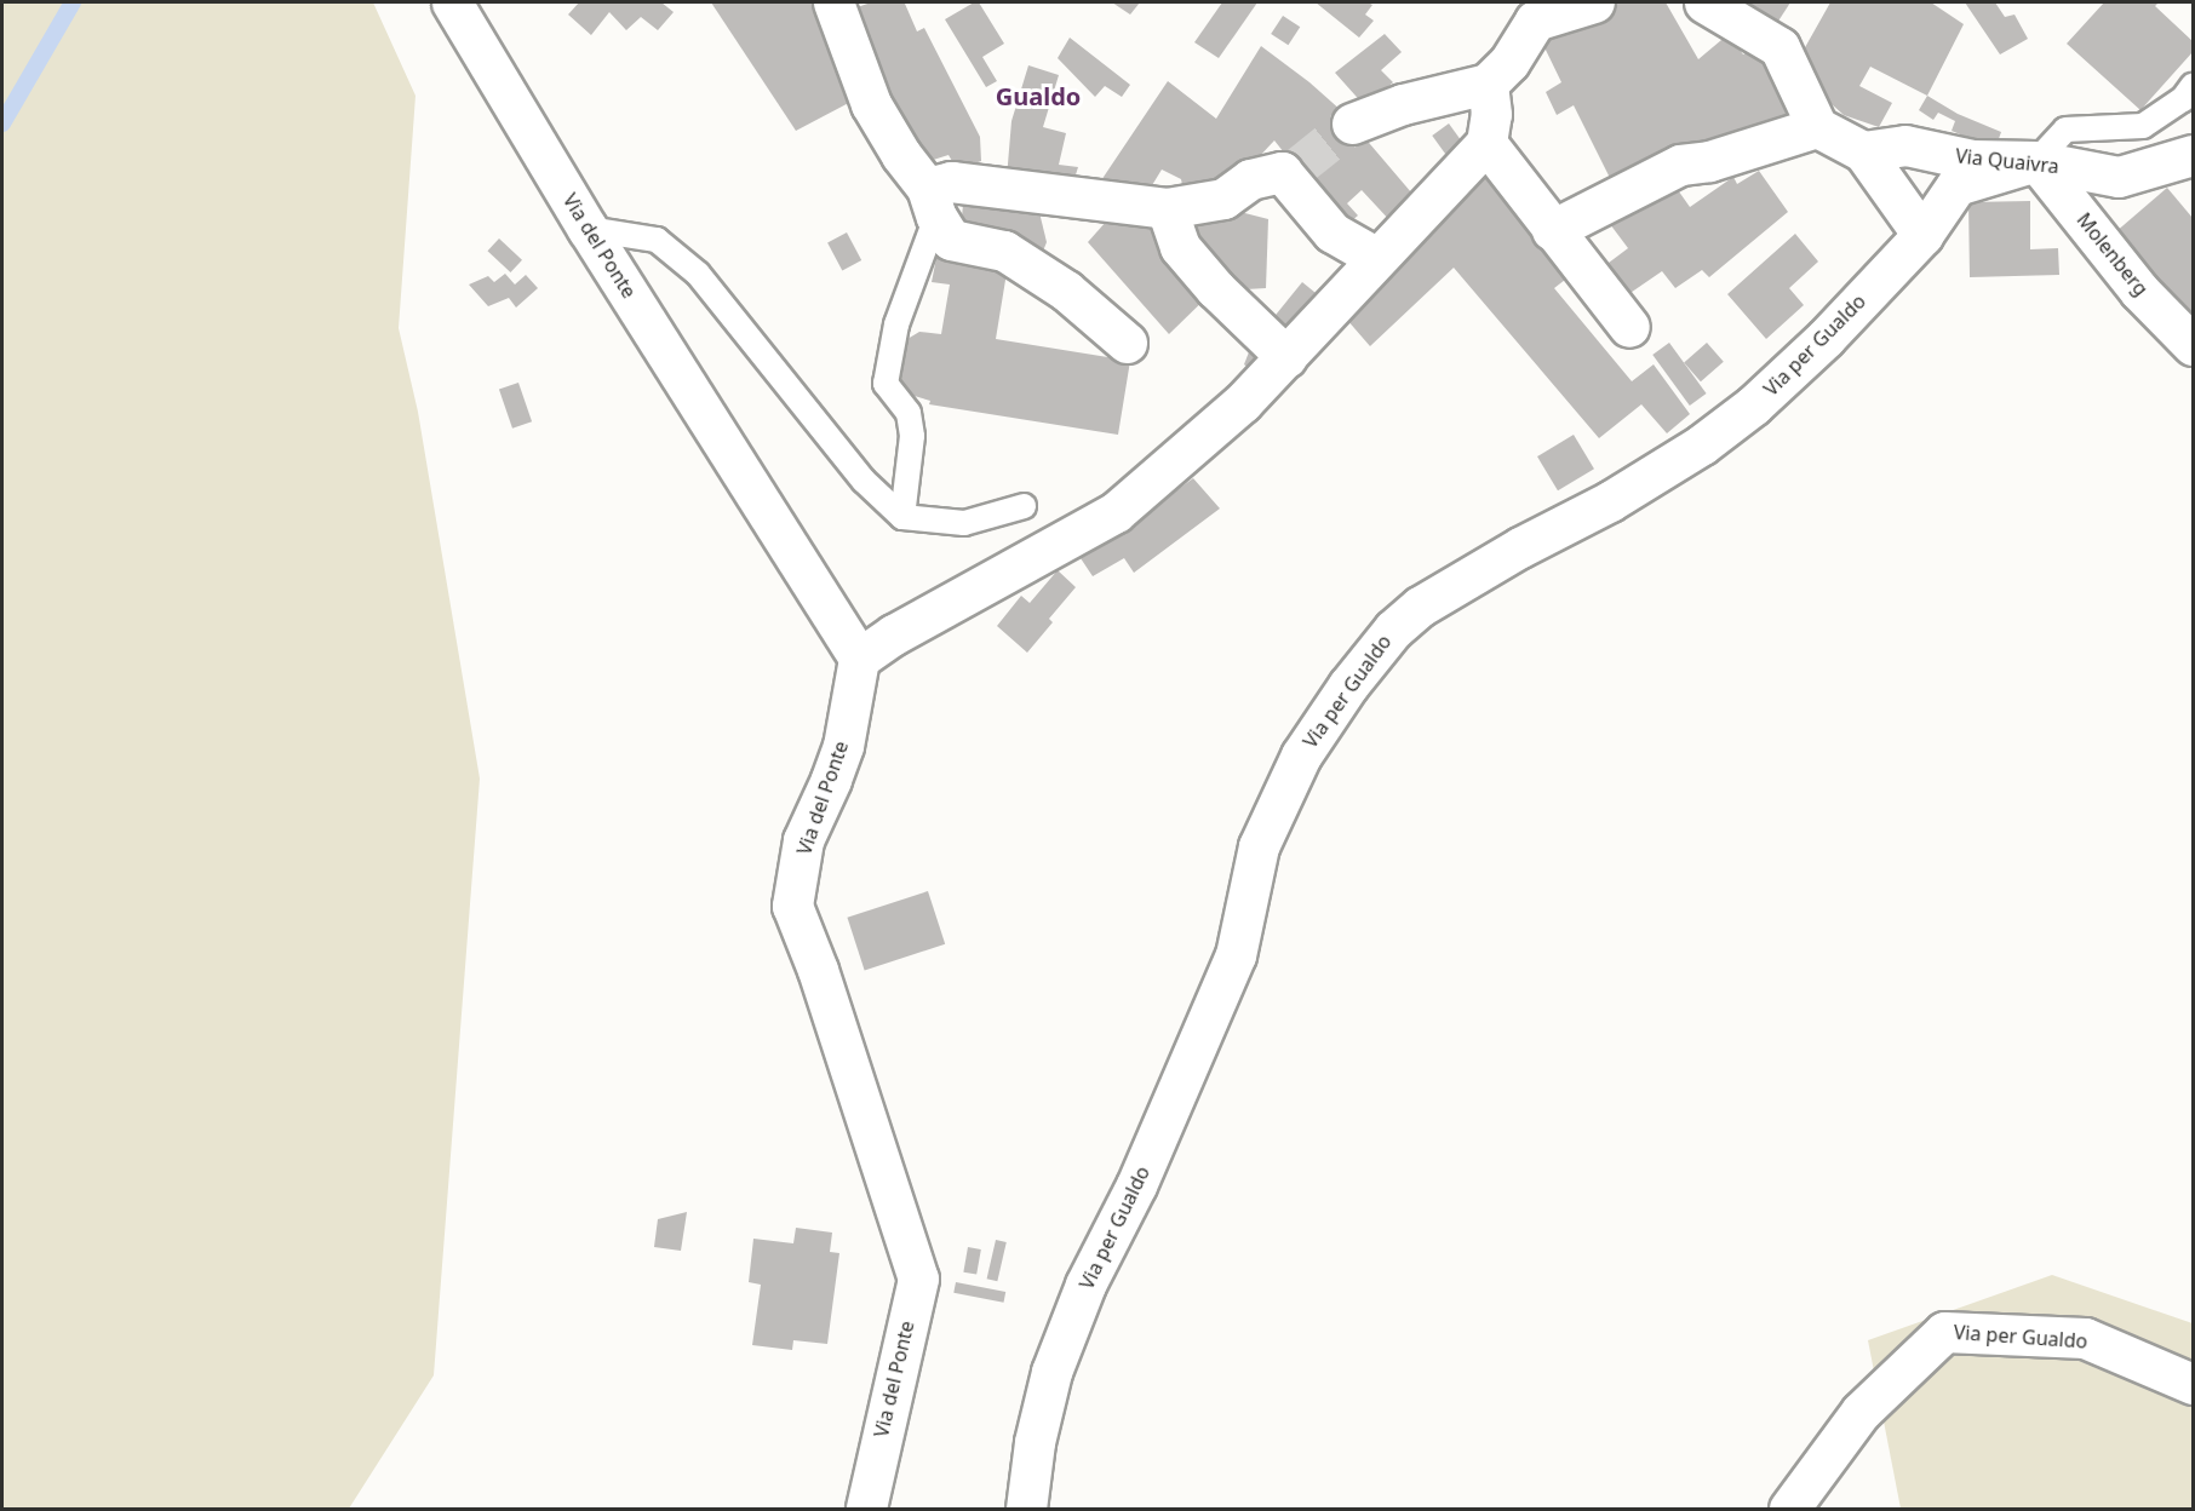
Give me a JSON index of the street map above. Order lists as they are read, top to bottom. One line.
{"streets":{"street":["Via Quaivra","Via del Ponte","Molenberg","Via per Gualdo"]},"crossings":[["Via Quaivra","Molenberg"],["Via Quaivra","Via per Gualdo"],["Molenberg","Via per Gualdo"]],"districts":["Gualdo"]}
